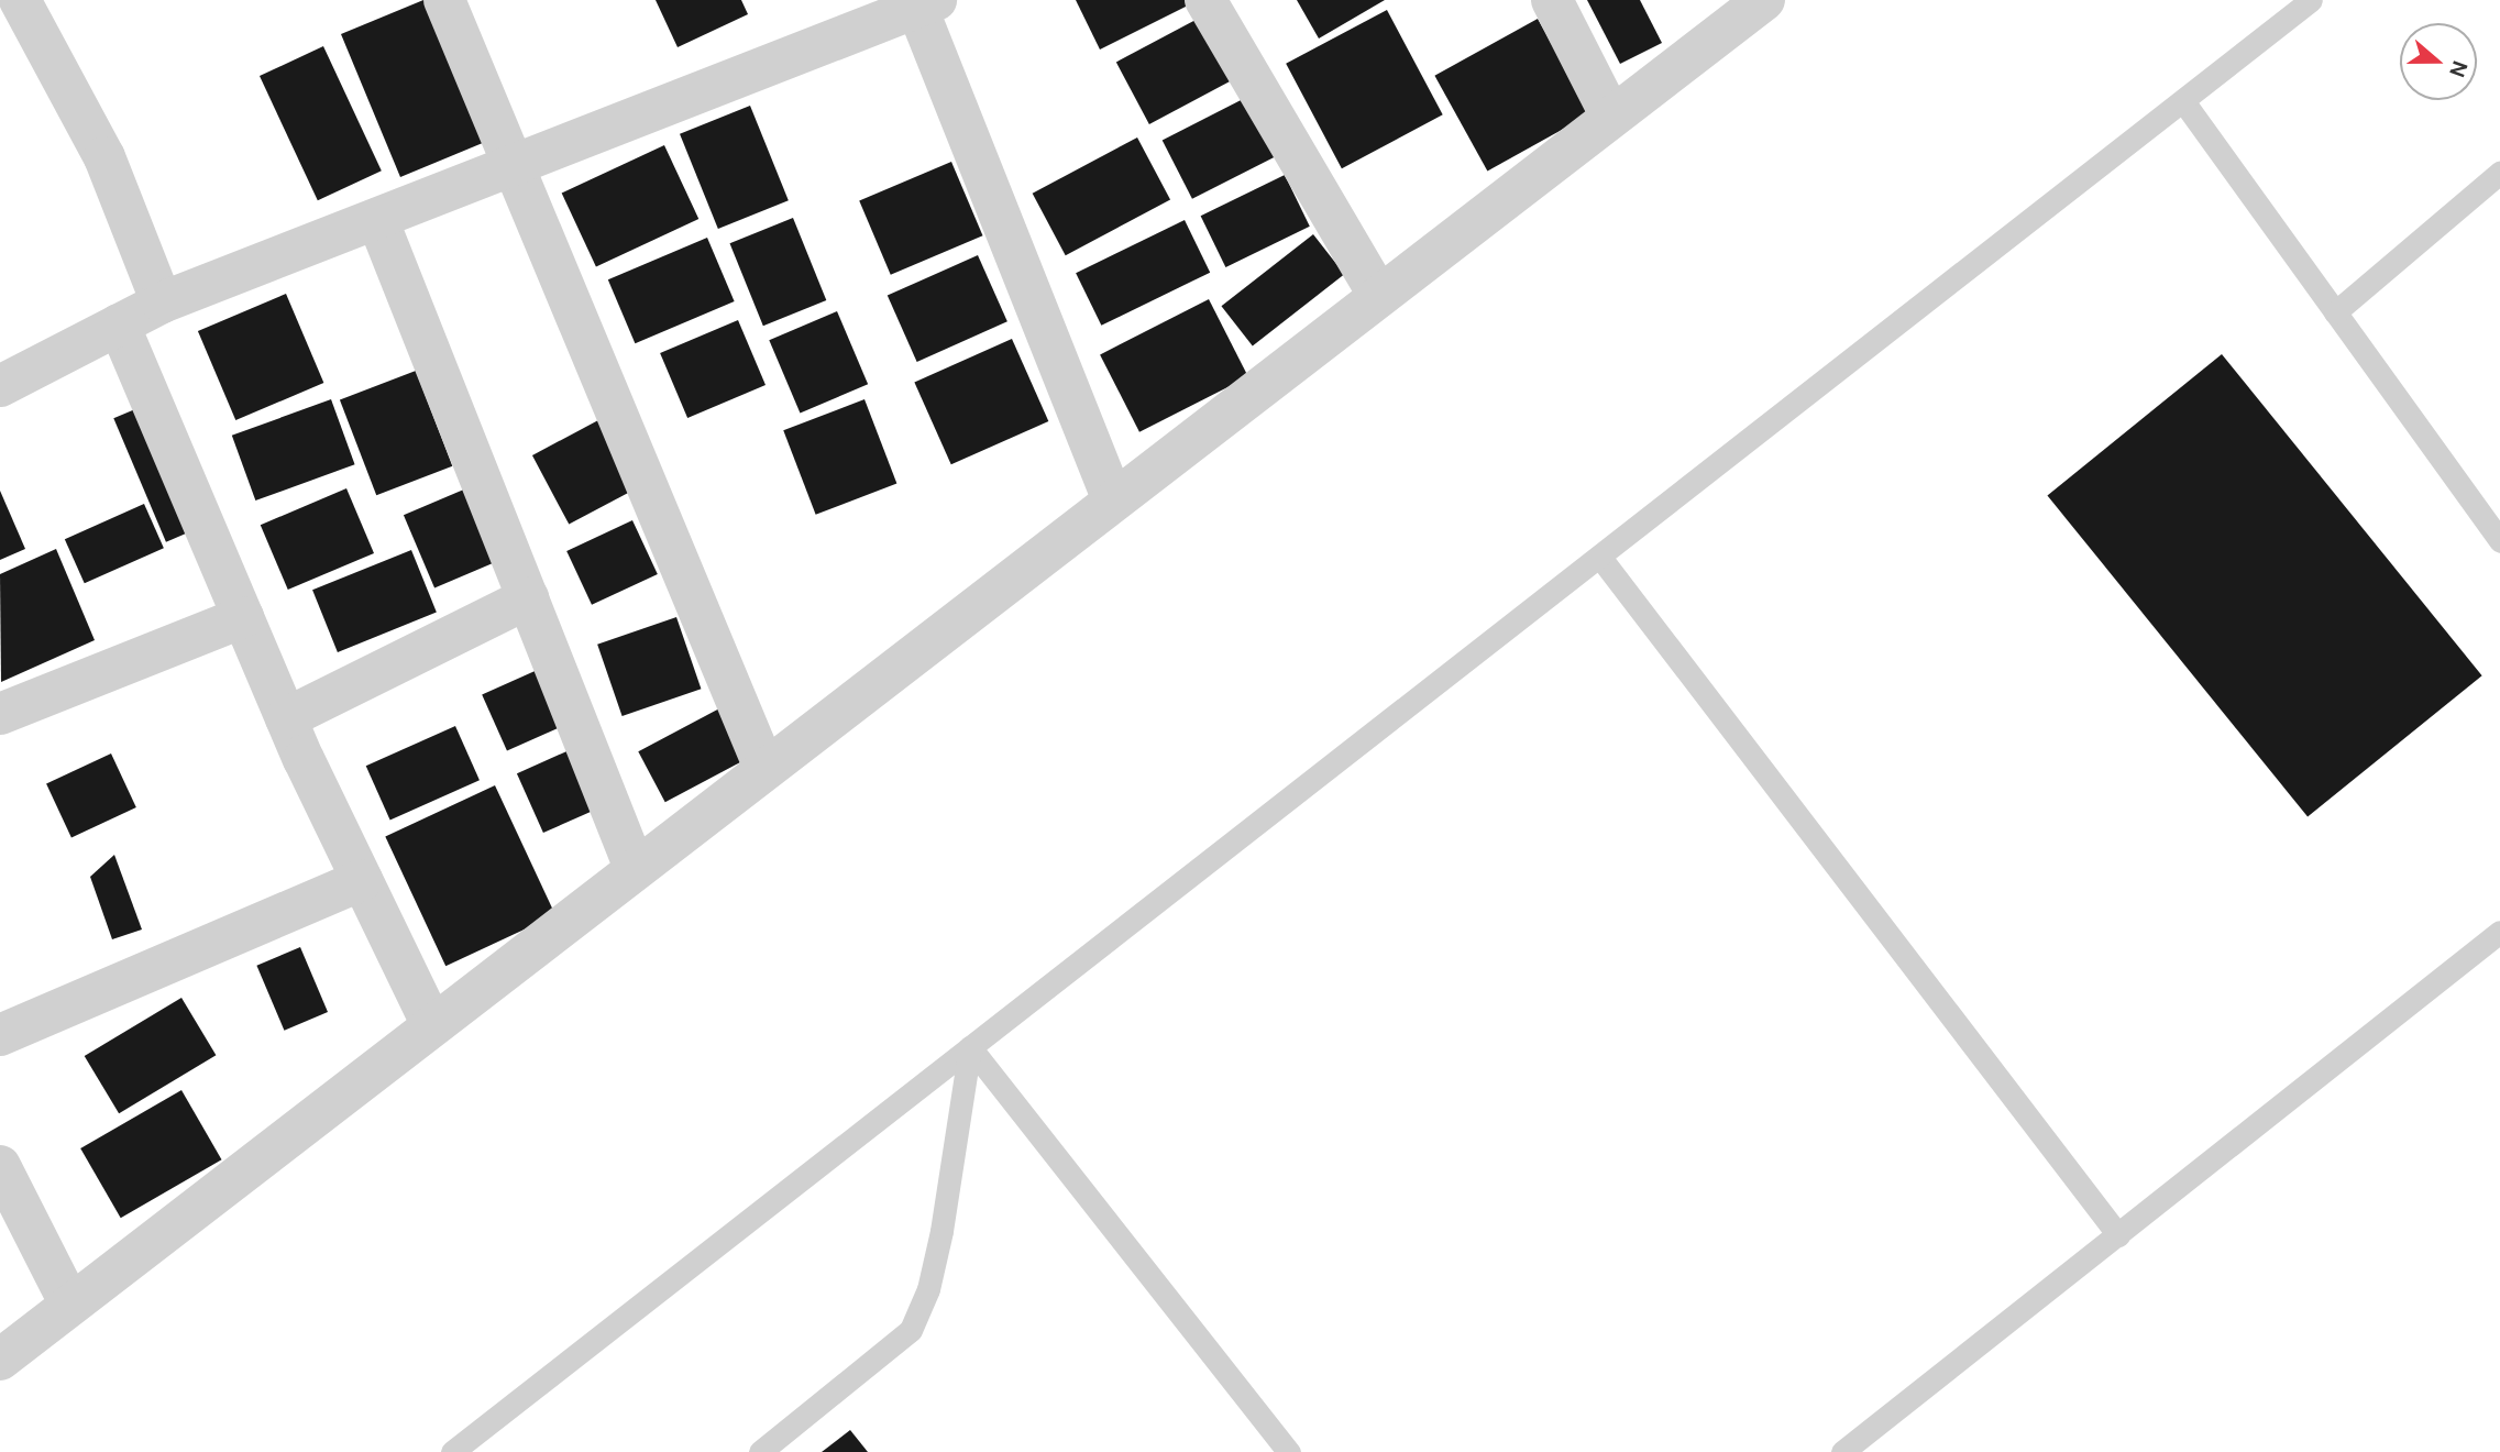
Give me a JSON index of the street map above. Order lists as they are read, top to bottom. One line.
{"north":"right"}
